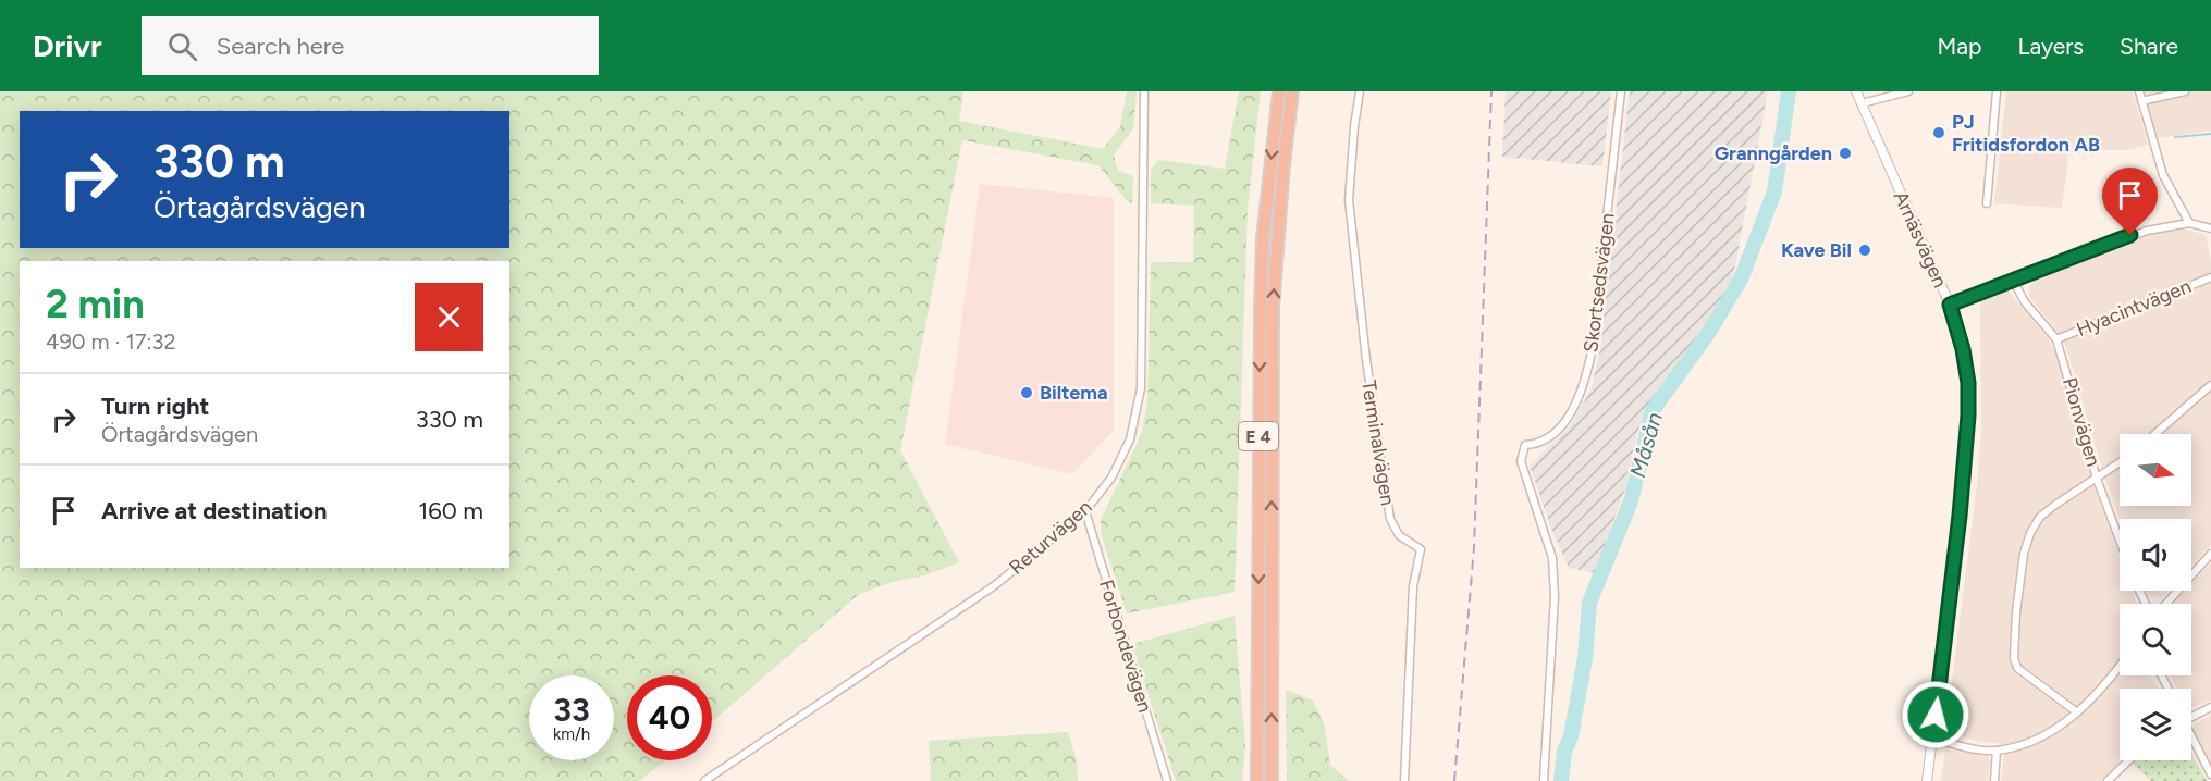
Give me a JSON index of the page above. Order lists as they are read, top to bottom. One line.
{"streets":{"highway":["E 4"],"street":["Arnäsvägen","Skortsedsvägen","Hyacintvägen","Pionvägen","Terminalvägen","Returvägen","Forbondevägen"]},"crossings":[["Hyacintvägen","Pionvägen"],["Returvägen","Forbondevägen"]],"water":["Måsån"],"places":["PJ Fritidsfordon AB","Granngården","Kave Bil","Biltema"],"north":"right","page":{"header":"Drivr","search":"Search here","nav":["Map","Layers","Share"],"turn":["330 m","Örtagårdsvägen"],"heading":["2 min","490 m · 17:32"],"list":[{"name":"Turn right","note":"Örtagårdsvägen","value":"330 m"},{"name":"Arrive at destination","value":"160 m"}],"speed":"33 km/h","limit":"40"}}
